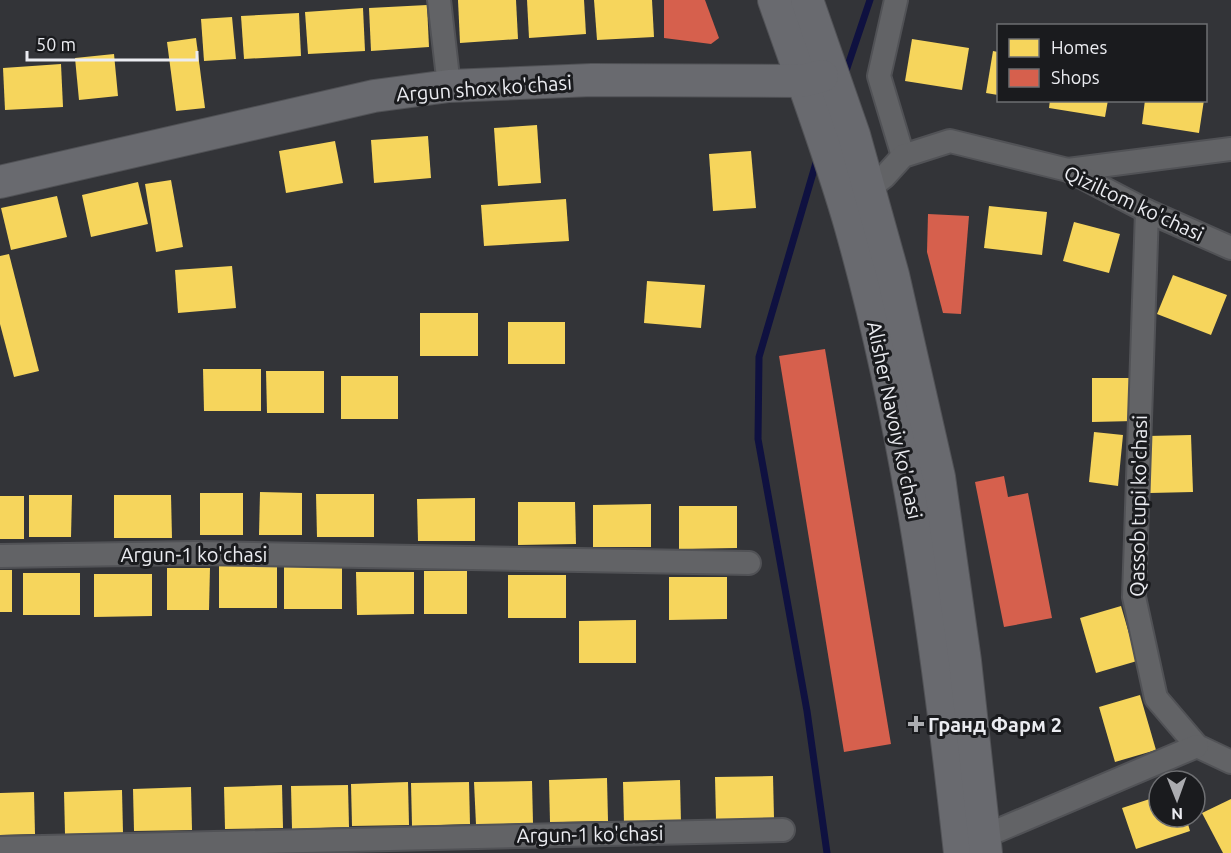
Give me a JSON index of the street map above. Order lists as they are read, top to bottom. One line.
{"streets":{"main road":["Argun shox ko'chasi","Alisher Navoiy ko'chasi"],"street":["Qiziltom ko'chasi","Qassob tupi ko'chasi","Argun-1 ko'chasi"]},"crossings":[["Argun shox ko'chasi","Alisher Navoiy ko'chasi"],["Qiziltom ko'chasi","Alisher Navoiy ko'chasi"],["Qiziltom ko'chasi","Qassob tupi ko'chasi"]],"places":{"health":["Гранд Фарм 2"]},"legend":["Homes","Shops"],"scale_bar":"50 m","north":"bottom"}
